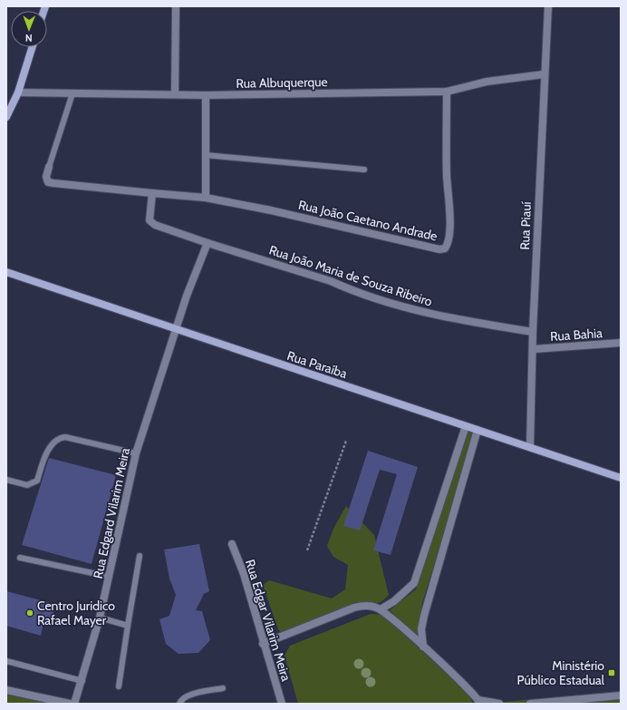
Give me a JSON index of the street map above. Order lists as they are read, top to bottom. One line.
{"streets":{"street":["Rua Albuquerque","Rua João Caetano Andrade","Rua Piauí","Rua João Maria de Souza Ribeiro","Rua Bahia","Rua Paraíba","Rua Edgard Vilarim Meira","Rua Edgar Vilarim Meira"]},"crossings":[["Rua Albuquerque","Rua João Caetano Andrade"],["Rua Albuquerque","Rua Piauí"],["Rua João Caetano Andrade","Rua João Maria de Souza Ribeiro"],["Rua Piauí","Rua João Maria de Souza Ribeiro"],["Rua Piauí","Rua Bahia"],["Rua Piauí","Rua Paraíba"],["Rua João Maria de Souza Ribeiro","Rua Edgard Vilarim Meira"],["Rua Paraíba","Rua Edgard Vilarim Meira"]],"places":{"other":["Centro Juridico Rafael Mayer"],"transit":["Ministério Público Estadual"]},"north":"bottom"}
